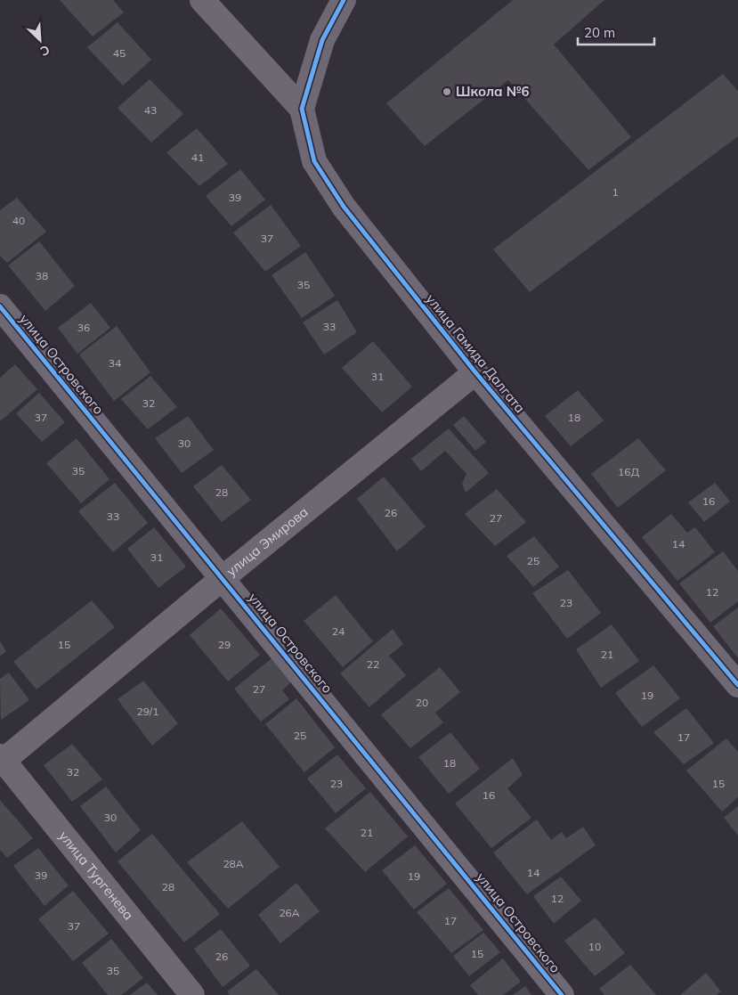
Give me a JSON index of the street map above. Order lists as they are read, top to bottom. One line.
{"streets":{"street":["улица Гамида Далгата","улица Островского","улица Эмирова","улица Тургенева"]},"crossings":[["улица Гамида Далгата","улица Эмирова"],["улица Островского","улица Эмирова"],["улица Эмирова","улица Тургенева"]],"places":["Школа №6"],"house_numbers":["45","43","41","1","39","40","37","38","35","33","36","34","31","32","37","18","30","35","16Д","28","16","26","33","27","14","31","25","12","23","24","15","29","21","22","27","19","20","29/1","25","17","18","32","23","15","16","30","21","28А","14","39","19","28","12","26А","17","37","10","15","26","35"],"scale_bar":"20 m","north":"bottom right"}
